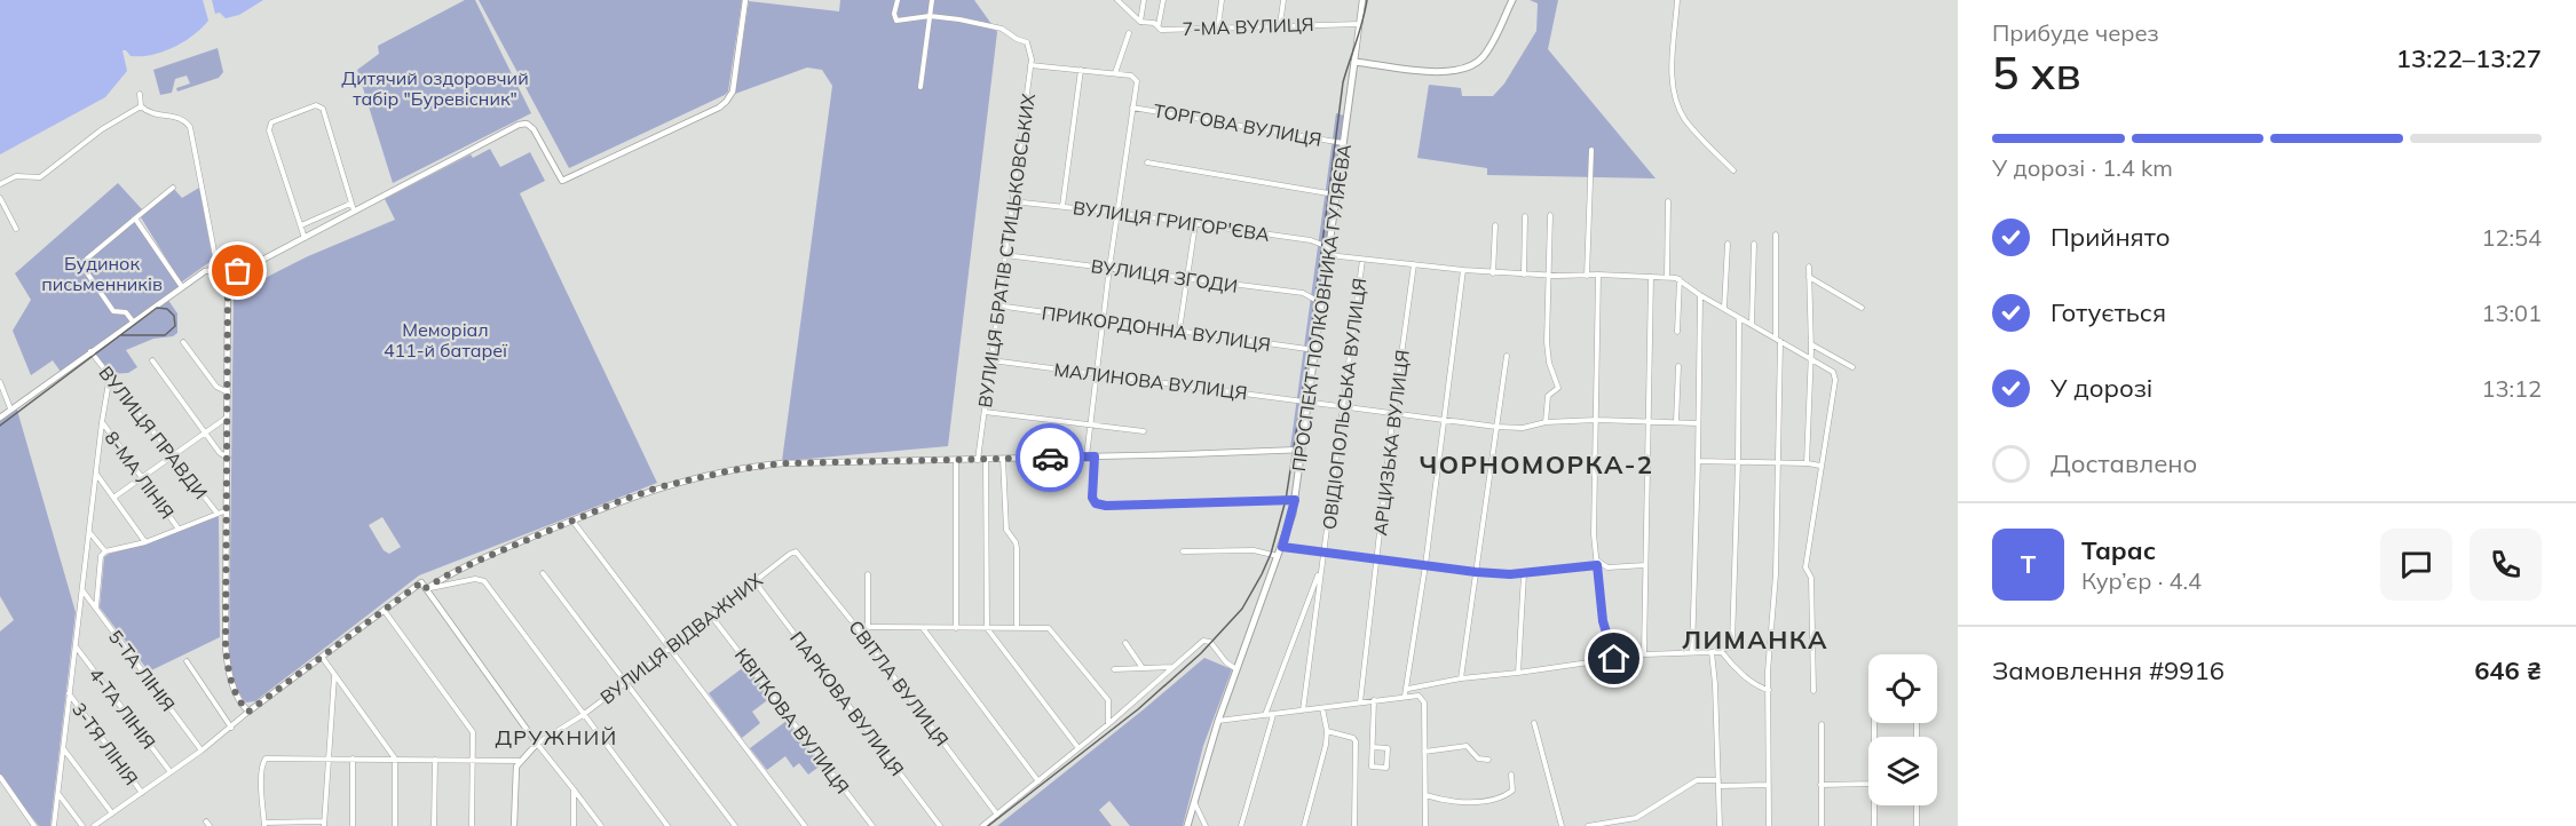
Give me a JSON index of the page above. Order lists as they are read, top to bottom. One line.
{"streets":{"main road":["ПРОСПЕКТ ПОЛКОВНИКА ГУЛЯЄВА"],"street":["7-МА ВУЛИЦЯ","ТОРГОВА ВУЛИЦЯ","ВУЛИЦЯ ГРИГОР'ЄВА","ВУЛИЦЯ БРАТІВ СТИЦЬКОВСЬКИХ","ВУЛИЦЯ ЗГОДИ","ПРИКОРДОННА ВУЛИЦЯ","МАЛИНОВА ВУЛИЦЯ","ОВІДІОПОЛЬСЬКА ВУЛИЦЯ","ВУЛИЦЯ ПРАВДИ","АРЦИЗЬКА ВУЛИЦЯ","8-МА ЛІНІЯ","ВУЛИЦЯ ВІДВАЖНИХ","5-ТА ЛІНІЯ","СВІТЛА ВУЛИЦЯ","ПАРКОВА ВУЛИЦЯ","4-ТА ЛІНІЯ","КВІТКОВА ВУЛИЦЯ","3-ТЯ ЛІНІЯ"]},"crossings":[["ТОРГОВА ВУЛИЦЯ","ПРОСПЕКТ ПОЛКОВНИКА ГУЛЯЄВА"],["ВУЛИЦЯ ГРИГОР'ЄВА","ВУЛИЦЯ БРАТІВ СТИЦЬКОВСЬКИХ"],["ВУЛИЦЯ ГРИГОР'ЄВА","ПРОСПЕКТ ПОЛКОВНИКА ГУЛЯЄВА"],["ВУЛИЦЯ БРАТІВ СТИЦЬКОВСЬКИХ","ВУЛИЦЯ ЗГОДИ"],["ВУЛИЦЯ БРАТІВ СТИЦЬКОВСЬКИХ","ПРИКОРДОННА ВУЛИЦЯ"],["ВУЛИЦЯ БРАТІВ СТИЦЬКОВСЬКИХ","МАЛИНОВА ВУЛИЦЯ"],["ВУЛИЦЯ ЗГОДИ","ПРОСПЕКТ ПОЛКОВНИКА ГУЛЯЄВА"],["ПРОСПЕКТ ПОЛКОВНИКА ГУЛЯЄВА","ПРИКОРДОННА ВУЛИЦЯ"],["ПРОСПЕКТ ПОЛКОВНИКА ГУЛЯЄВА","МАЛИНОВА ВУЛИЦЯ"],["МАЛИНОВА ВУЛИЦЯ","ОВІДІОПОЛЬСЬКА ВУЛИЦЯ"],["МАЛИНОВА ВУЛИЦЯ","АРЦИЗЬКА ВУЛИЦЯ"],["ВУЛИЦЯ ВІДВАЖНИХ","СВІТЛА ВУЛИЦЯ"],["ВУЛИЦЯ ВІДВАЖНИХ","ПАРКОВА ВУЛИЦЯ"],["ВУЛИЦЯ ВІДВАЖНИХ","КВІТКОВА ВУЛИЦЯ"]],"districts":["ЧОРНОМОРКА-2","ЛИМАНКА","ДРУЖНИЙ"],"parks":["Дитячий оздоровчий табір \"Буревісник\"","Будинок письменників","Меморіал 411-й батареї"],"page":{"heading":["5 хв","Прибуде через","13:22–13:27"],"panel":["Тарас","Кур’єр · 4.4","Замовлення #9916","646 ₴"],"bar":"У дорозі · 1.4 km","list":[["Прийнято","12:54"],["Готується","13:01"],["У дорозі","13:12"],"Доставлено"],"round":"Т"}}
